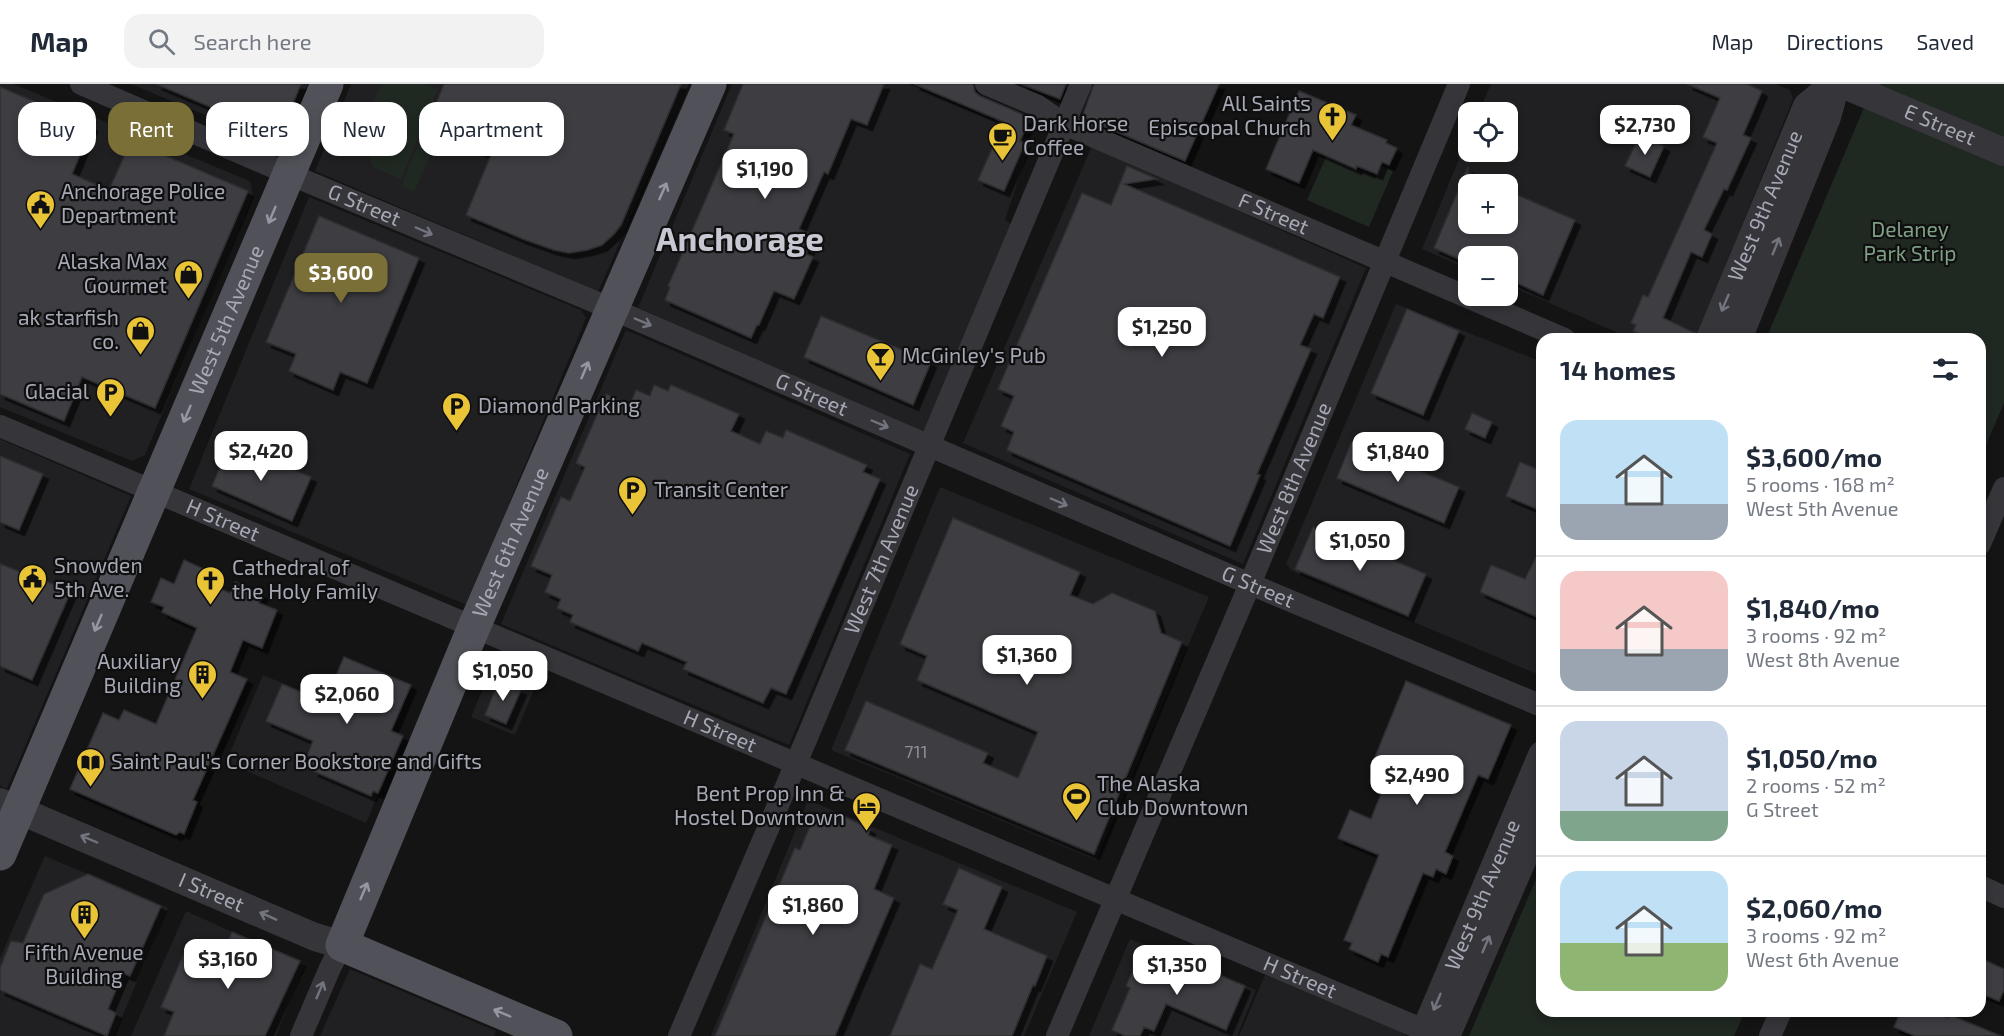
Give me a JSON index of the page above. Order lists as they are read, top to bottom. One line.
{"streets":{"main road":["West 5th Avenue","West 6th Avenue","I Street"],"street":["E Street","G Street","West 9th Avenue","F Street","West 8th Avenue","H Street","West 7th Avenue"]},"crossings":[["G Street","West 5th Avenue"],["G Street","West 8th Avenue"],["G Street","West 6th Avenue"],["G Street","West 7th Avenue"],["West 9th Avenue","H Street"],["F Street","West 8th Avenue"],["F Street","West 7th Avenue"],["West 5th Avenue","H Street"],["West 5th Avenue","I Street"],["West 8th Avenue","H Street"],["H Street","West 6th Avenue"],["H Street","West 7th Avenue"],["West 6th Avenue","I Street"]],"one_way":["G Street","West 5th Avenue","West 6th Avenue","I Street"],"districts":["Anchorage"],"parks":["Delaney Park Strip"],"places":{"church":["All Saints Episcopal Church","Cathedral of the Holy Family"],"cafe":["Dark Horse Coffee"],"public building":["Anchorage Police Department","Snowden 5th Ave."],"shop":["Alaska Max Gourmet","ak starfish co."],"bar":["McGinley's Pub"],"parking":["Glacial","Diamond Parking","Transit Center"],"building":["Auxiliary Building","Fifth Avenue Building"],"library":["Saint Paul's Corner Bookstore and Gifts"],"sports":["The Alaska Club Downtown"],"hotel":["Bent Prop Inn & Hostel Downtown"]},"house_numbers":["711"],"page":{"header":"Map","search":"Search here","nav":["Map","Directions","Saved"],"map_buttons":["+","−"],"chip":["Buy","Rent","Filters","New","Apartment"],"price":["$2,730","$1,190","$3,600","$1,250","$2,420","$1,840","$1,050","$1,360","$1,050","$2,060","$2,490","$1,860","$3,160","$1,350"],"heading":"14 homes","list":[{"name":"$3,600/mo","note":"5 rooms · 168 m² · West 5th Avenue"},{"name":"$1,840/mo","note":"3 rooms · 92 m² · West 8th Avenue"},{"name":"$1,050/mo","note":"2 rooms · 52 m² · G Street"},{"name":"$2,060/mo","note":"3 rooms · 92 m² · West 6th Avenue"}]}}
